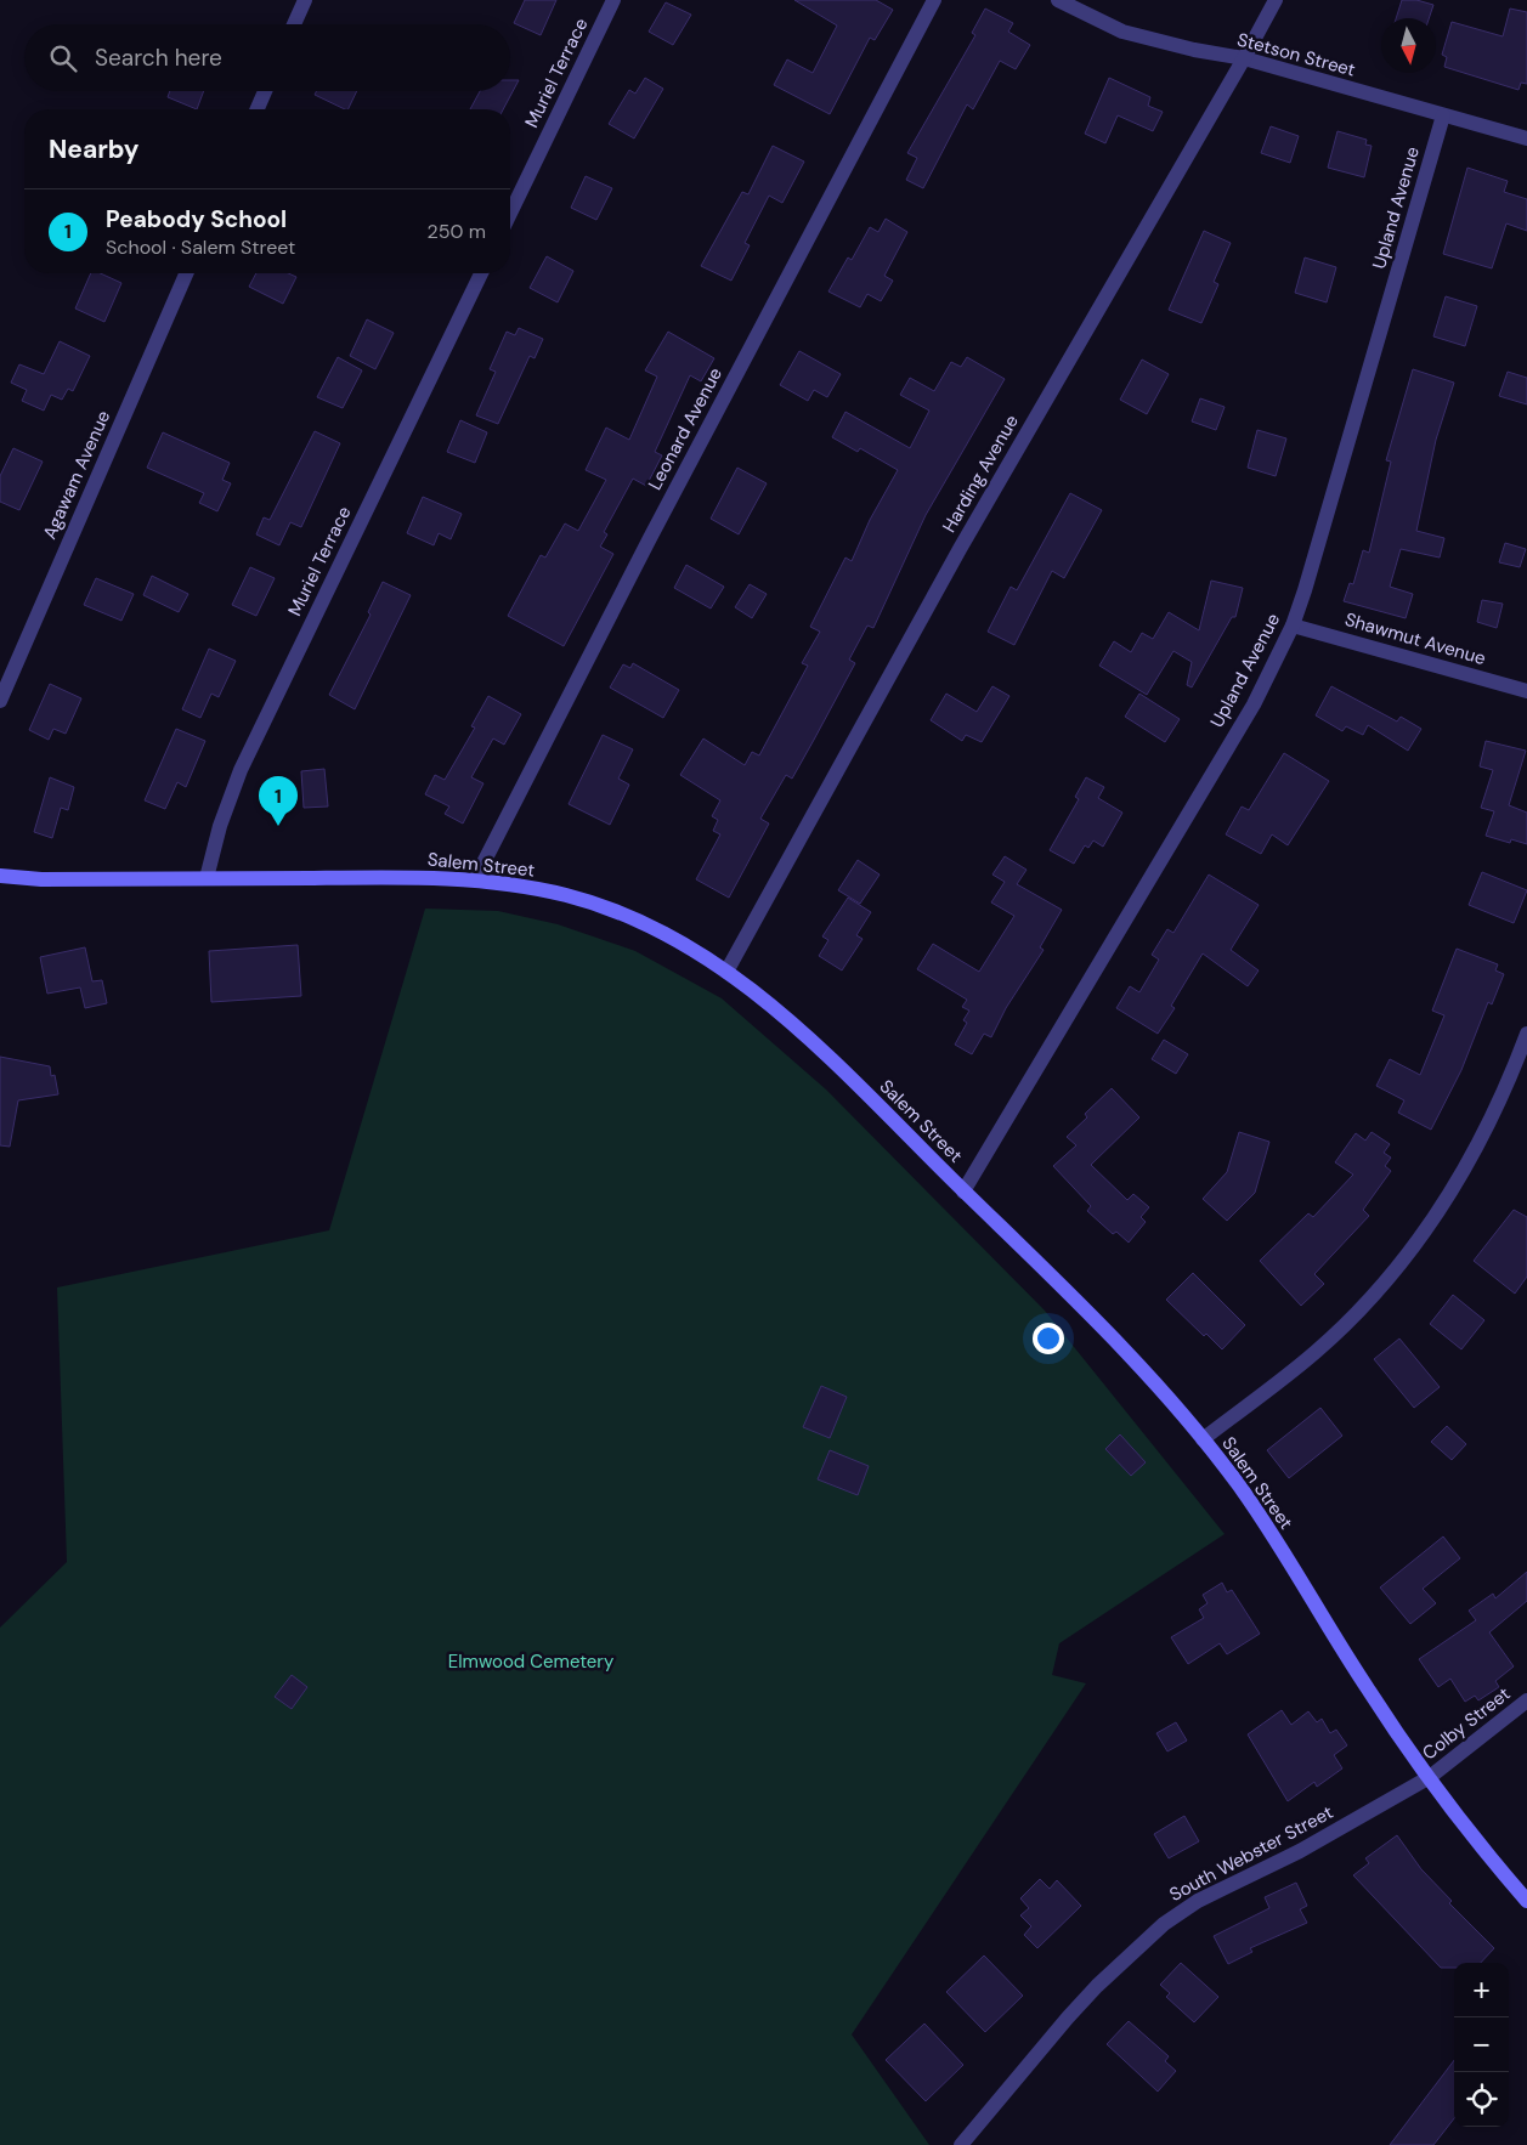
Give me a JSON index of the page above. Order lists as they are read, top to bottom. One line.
{"streets":{"main road":["Salem Street"],"street":["Stetson Street","Muriel Terrace","Upland Avenue","Leonard Avenue","Harding Avenue","Agawam Avenue","Shawmut Avenue","Colby Street","South Webster Street"]},"crossings":[["Stetson Street","Upland Avenue"],["Stetson Street","Harding Avenue"],["Muriel Terrace","Salem Street"],["Upland Avenue","Shawmut Avenue"],["Upland Avenue","Salem Street"],["Leonard Avenue","Salem Street"],["Harding Avenue","Salem Street"],["Salem Street","Colby Street"],["Salem Street","South Webster Street"],["Colby Street","South Webster Street"]],"parks":["Elmwood Cemetery"],"north":"bottom","page":{"search":"Search here","heading":"Nearby","list":[{"mark":"1","name":"Peabody School","note":"School · Salem Street","value":"250 m"}],"pins":"1","map_buttons":["+","−"]}}
